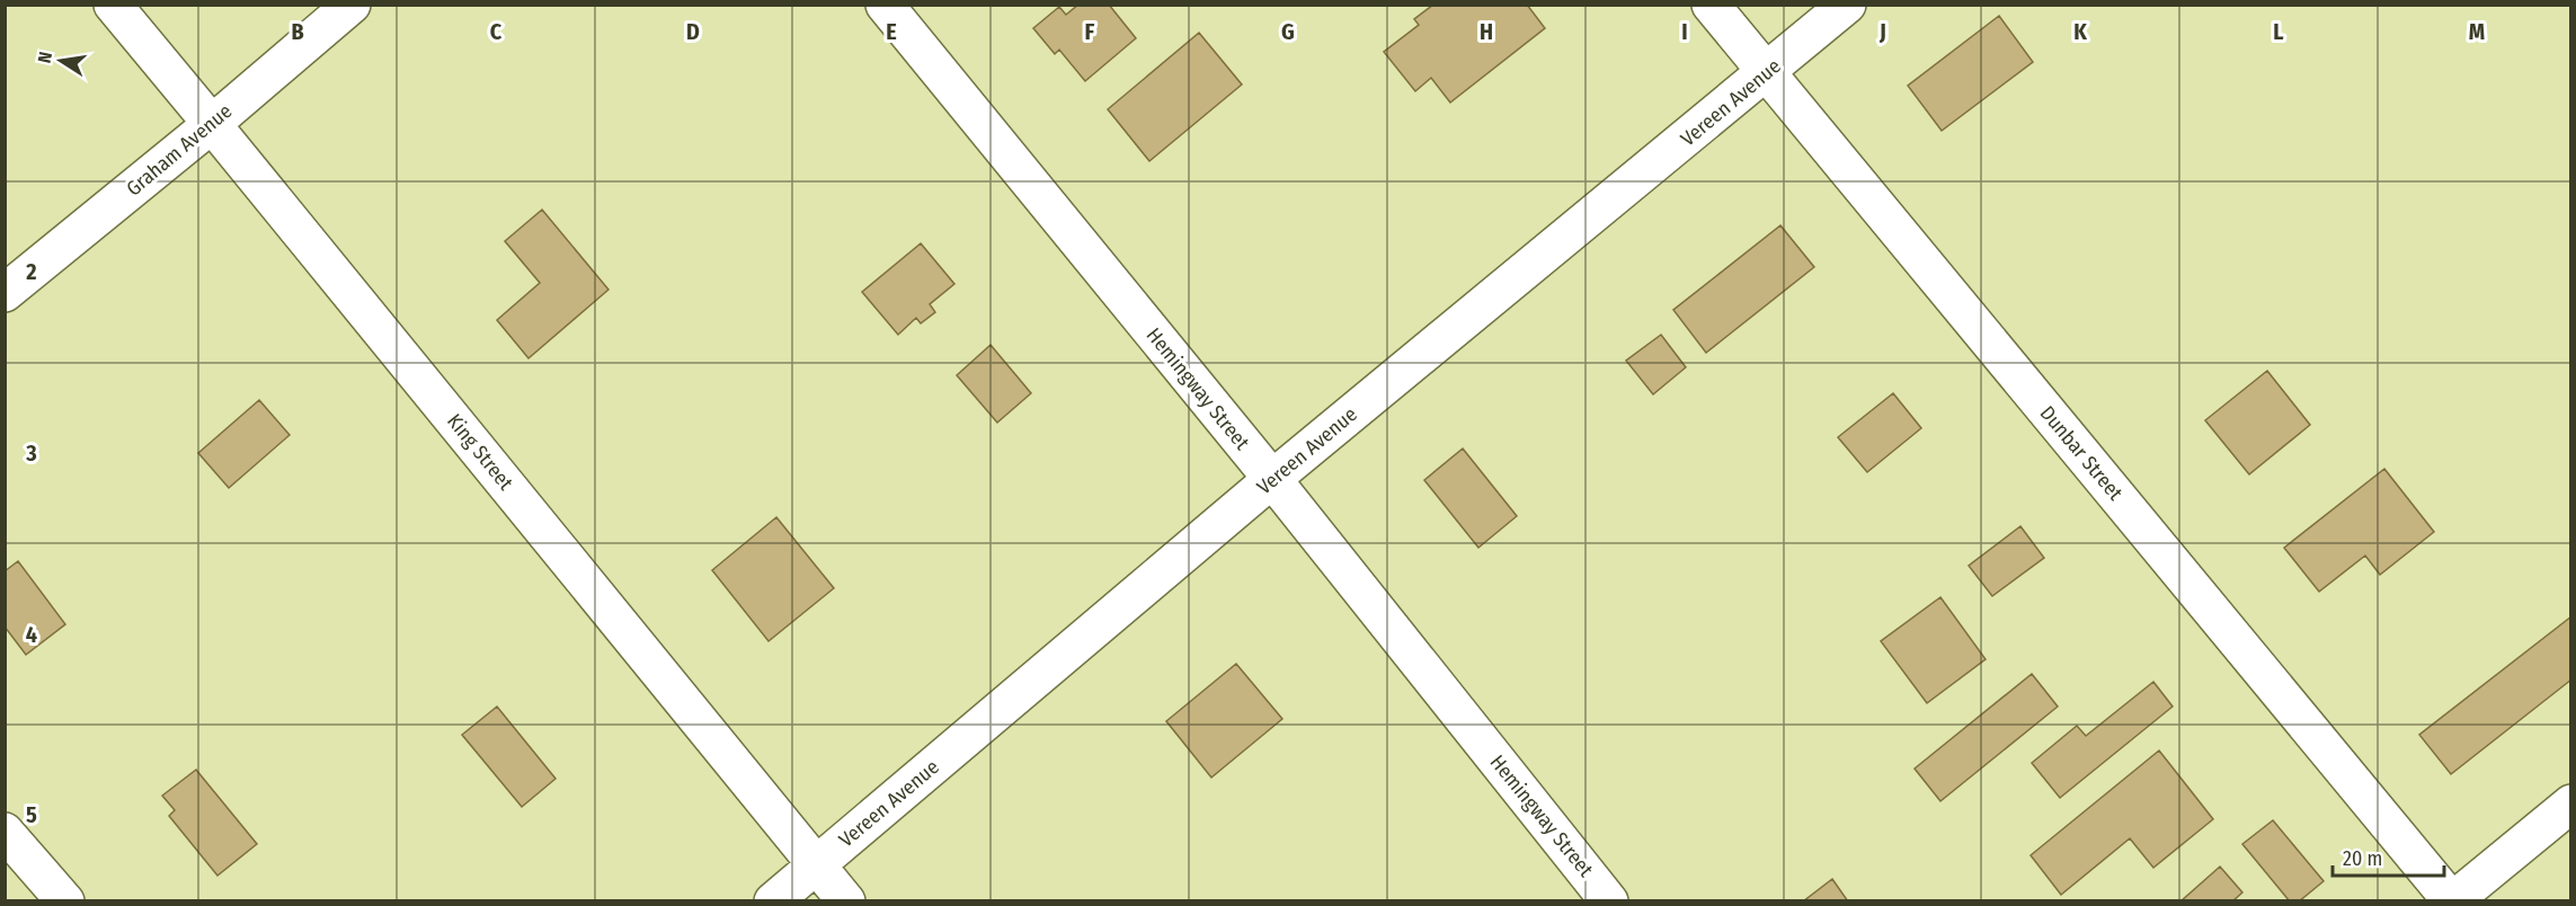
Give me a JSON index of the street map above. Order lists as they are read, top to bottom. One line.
{"streets":{"street":["Vereen Avenue","Graham Avenue","Hemingway Street","King Street","Dunbar Street"]},"crossings":[["Vereen Avenue","Hemingway Street"],["Vereen Avenue","King Street"],["Vereen Avenue","Dunbar Street"],["Graham Avenue","King Street"]],"scale_bar":"20 m","north":"left","grid":{"columns":["B","C","D","E","F","G","H","I","J","K","L","M"],"rows":["2","3","4","5"]}}
